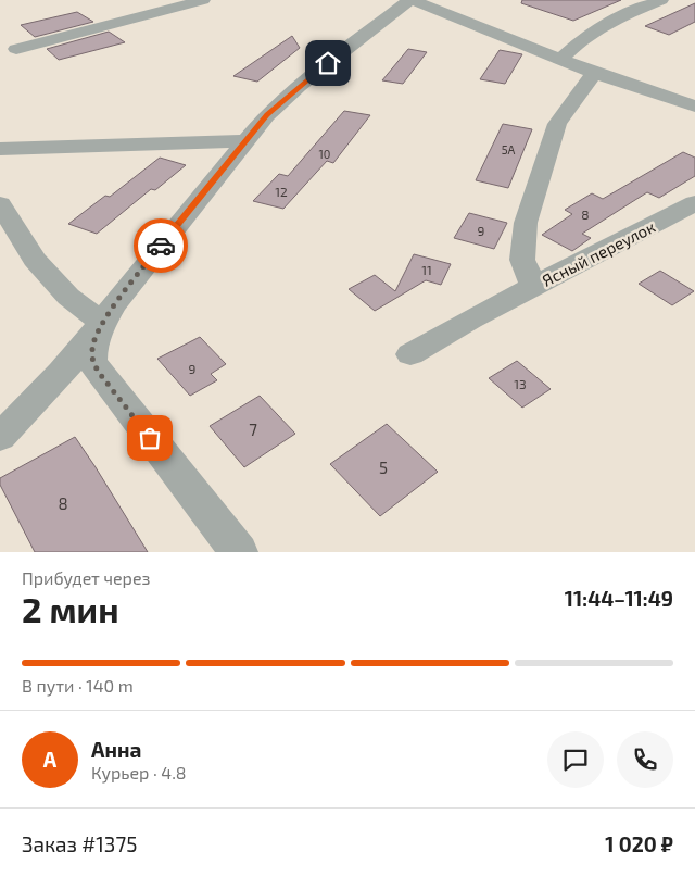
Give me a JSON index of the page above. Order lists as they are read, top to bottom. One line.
{"streets":{"street":["Ясный переулок"]},"house_numbers":["5А","10","12","8","9","11","9","13","7","5","8"],"page":{"heading":["2 мин","Прибудет через","11:44–11:49"],"panel":["Анна","Курьер · 4.8","Заказ #1375","1 020 ₽"],"bar":"В пути · 140 m","round":"А"}}
